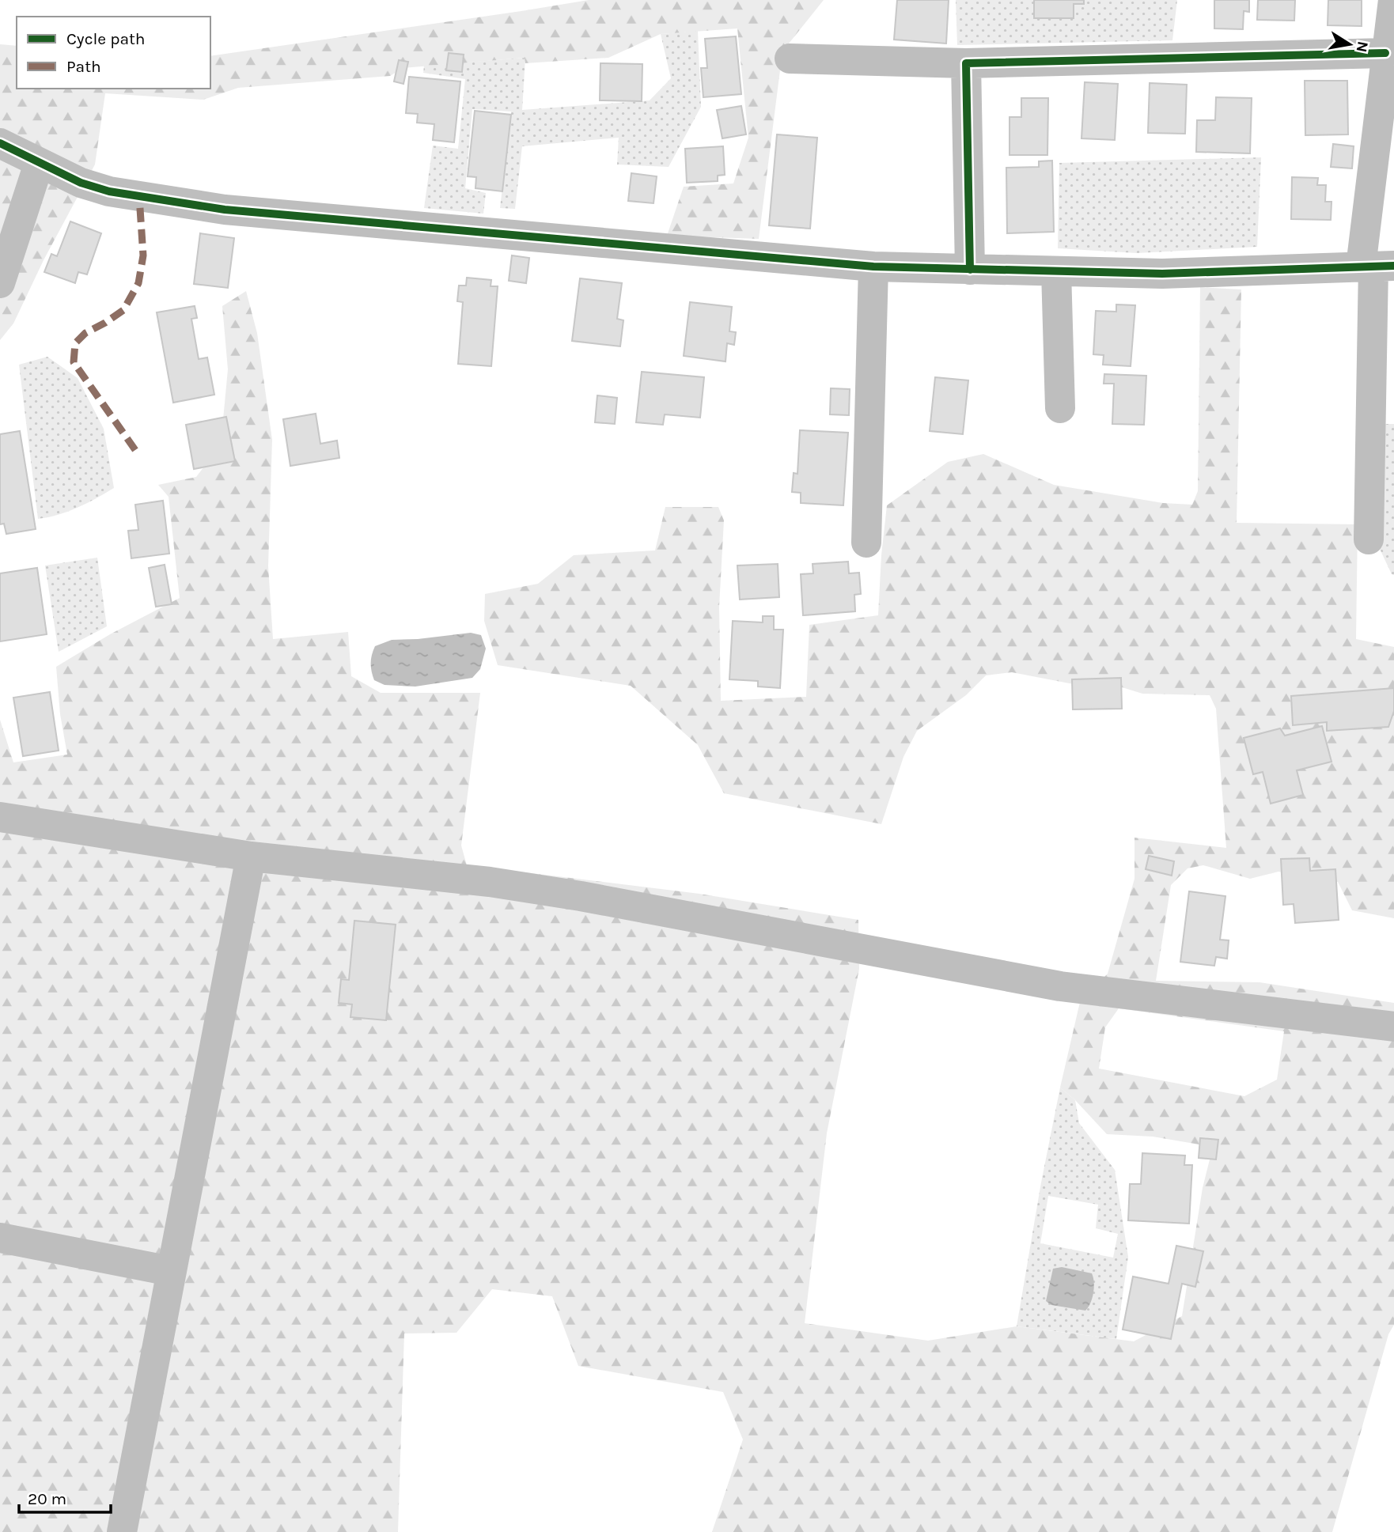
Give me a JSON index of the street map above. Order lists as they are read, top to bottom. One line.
{"legend":["Cycle path","Path"],"scale_bar":"20 m","north":"right"}
